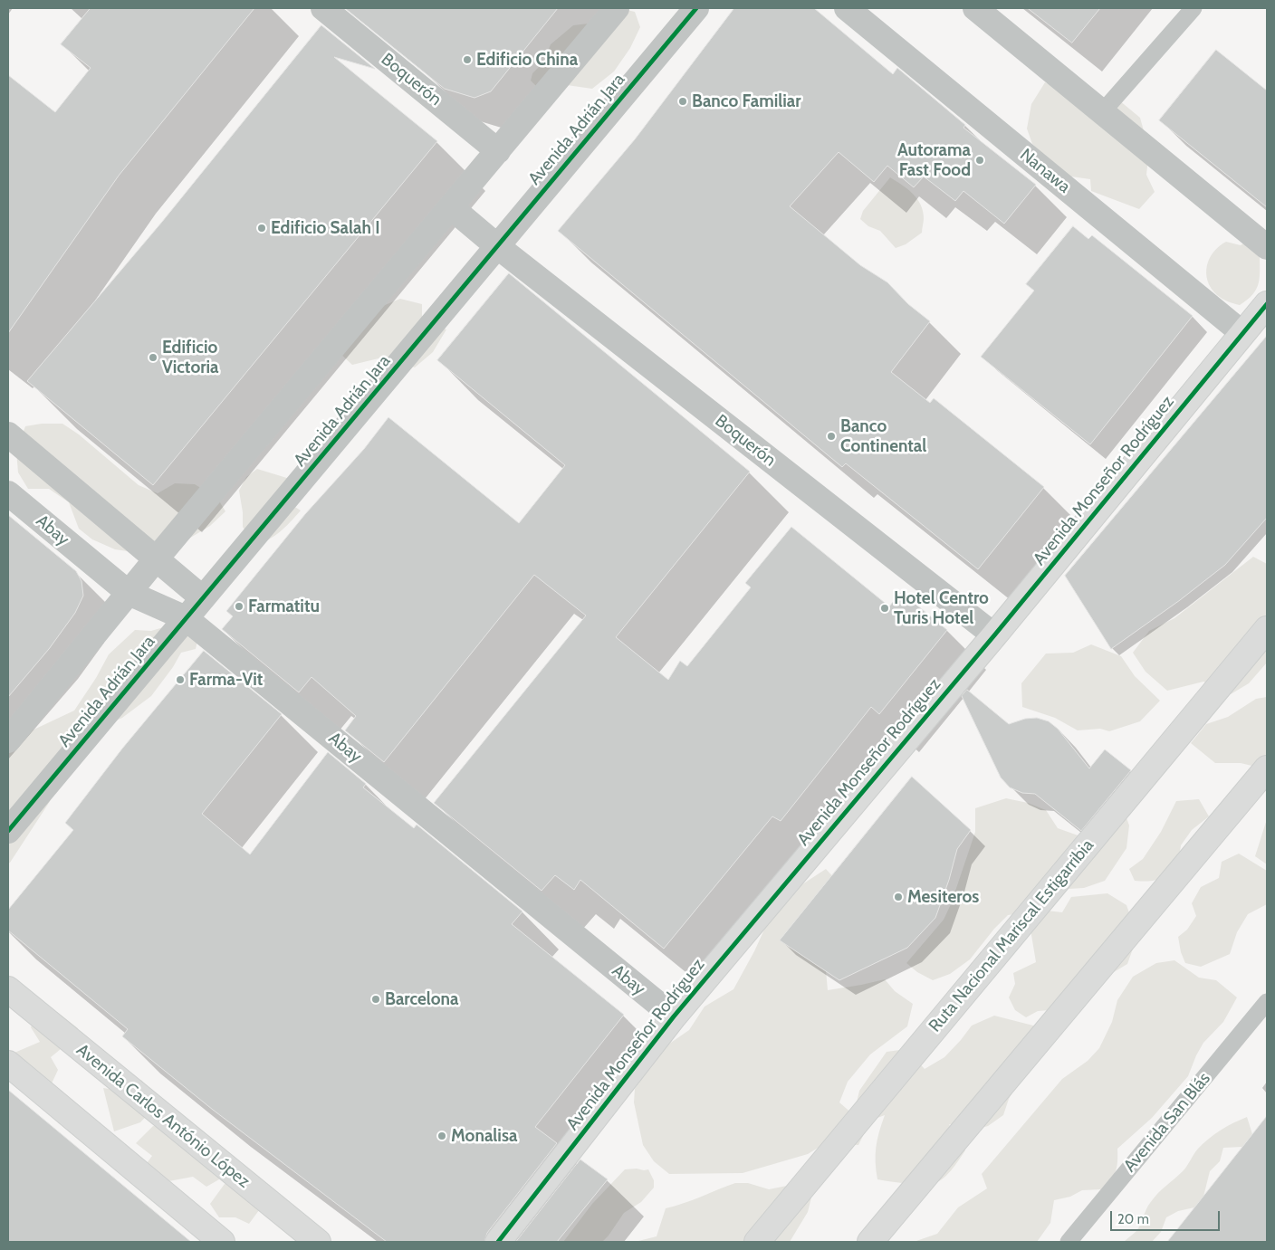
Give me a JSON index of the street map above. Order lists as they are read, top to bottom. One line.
{"streets":{"main road":["Avenida Monseñor Rodríguez","Ruta Nacional Mariscal Estigarribia","Avenida Carlos António López"],"street":["Boquerón","Avenida Adrián Jara","Nanawa","Abay"],"lane":["Avenida San Blás"]},"crossings":[["Boquerón","Avenida Adrián Jara"],["Boquerón","Avenida Monseñor Rodríguez"],["Avenida Adrián Jara","Abay"],["Nanawa","Avenida Monseñor Rodríguez"],["Avenida Monseñor Rodríguez","Abay"]],"places":["Edificio China","Banco Familiar","Autorama Fast Food","Edificio Salah I","Edificio Victoria","Banco Continental","Farmatitu","Hotel Centro Turis Hotel","Farma-Vit","Mesiteros","Barcelona","Monalisa"],"scale_bar":"20 m"}
